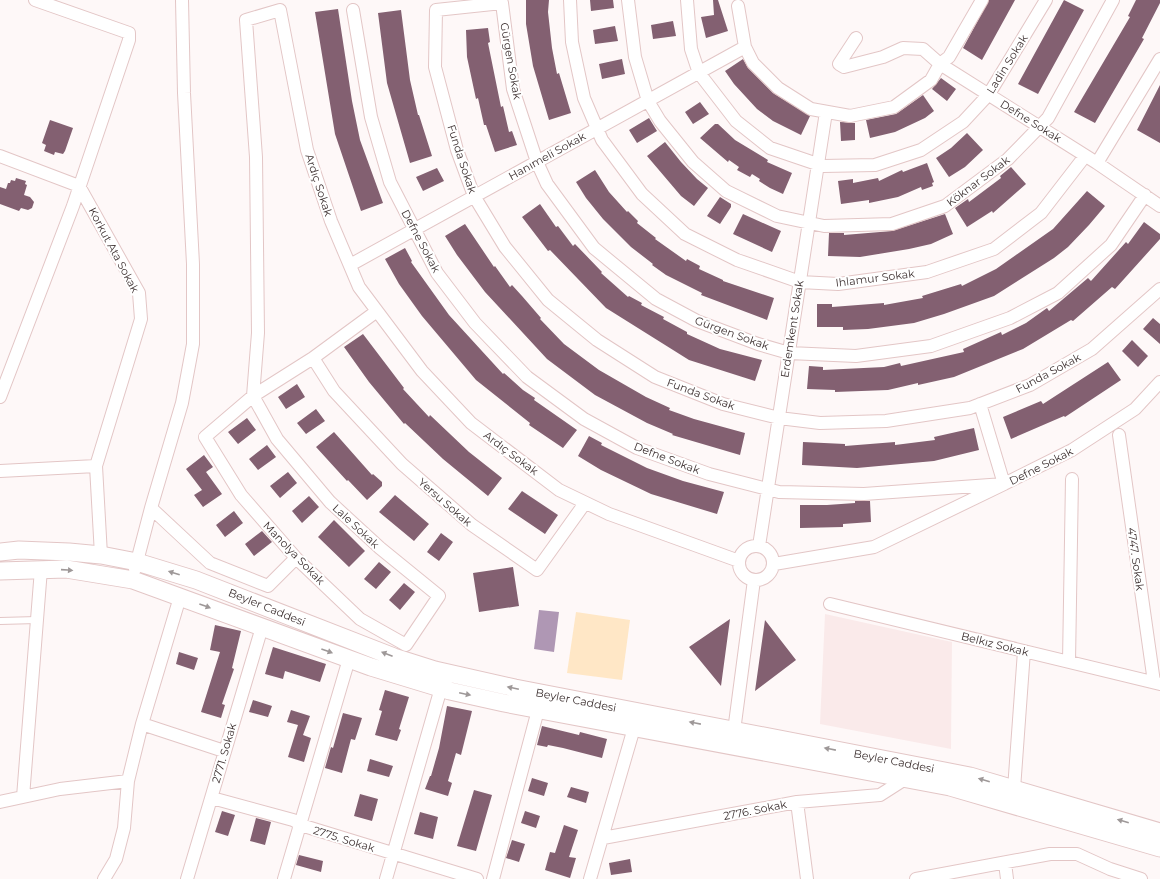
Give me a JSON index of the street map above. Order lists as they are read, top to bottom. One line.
{"streets":{"main road":["Beyler Caddesi"],"street":["Gürgen Sokak","Ladin Sokak","Defne Sokak","Hanımeli Sokak","Funda Sokak","Köknar Sokak","Ardıç Sokak","Korkut Ata Sokak","Ihlamur Sokak","Erdemkent Sokak","Yersu Sokak","Lale Sokak","Manolya Sokak","4747. Sokak","Belkız Sokak","2771. Sokak","2776. Sokak","2775. Sokak"]},"crossings":[["Gürgen Sokak","Defne Sokak"],["Gürgen Sokak","Hanımeli Sokak"],["Gürgen Sokak","Funda Sokak"],["Gürgen Sokak","Erdemkent Sokak"],["Ladin Sokak","Defne Sokak"],["Ladin Sokak","Hanımeli Sokak"],["Ladin Sokak","Erdemkent Sokak"],["Defne Sokak","Hanımeli Sokak"],["Defne Sokak","Köknar Sokak"],["Defne Sokak","Ihlamur Sokak"],["Defne Sokak","Erdemkent Sokak"],["Hanımeli Sokak","Funda Sokak"],["Hanımeli Sokak","Köknar Sokak"],["Hanımeli Sokak","Ardıç Sokak"],["Hanımeli Sokak","Ihlamur Sokak"],["Funda Sokak","Erdemkent Sokak"],["Köknar Sokak","Erdemkent Sokak"],["Ardıç Sokak","Erdemkent Sokak"],["Ardıç Sokak","Yersu Sokak"],["Ardıç Sokak","Lale Sokak"],["Ardıç Sokak","Manolya Sokak"],["Ihlamur Sokak","Erdemkent Sokak"],["Lale Sokak","Manolya Sokak"],["4747. Sokak","Belkız Sokak"],["Beyler Caddesi","2771. Sokak"],["Beyler Caddesi","2776. Sokak"],["2771. Sokak","2775. Sokak"]]}
